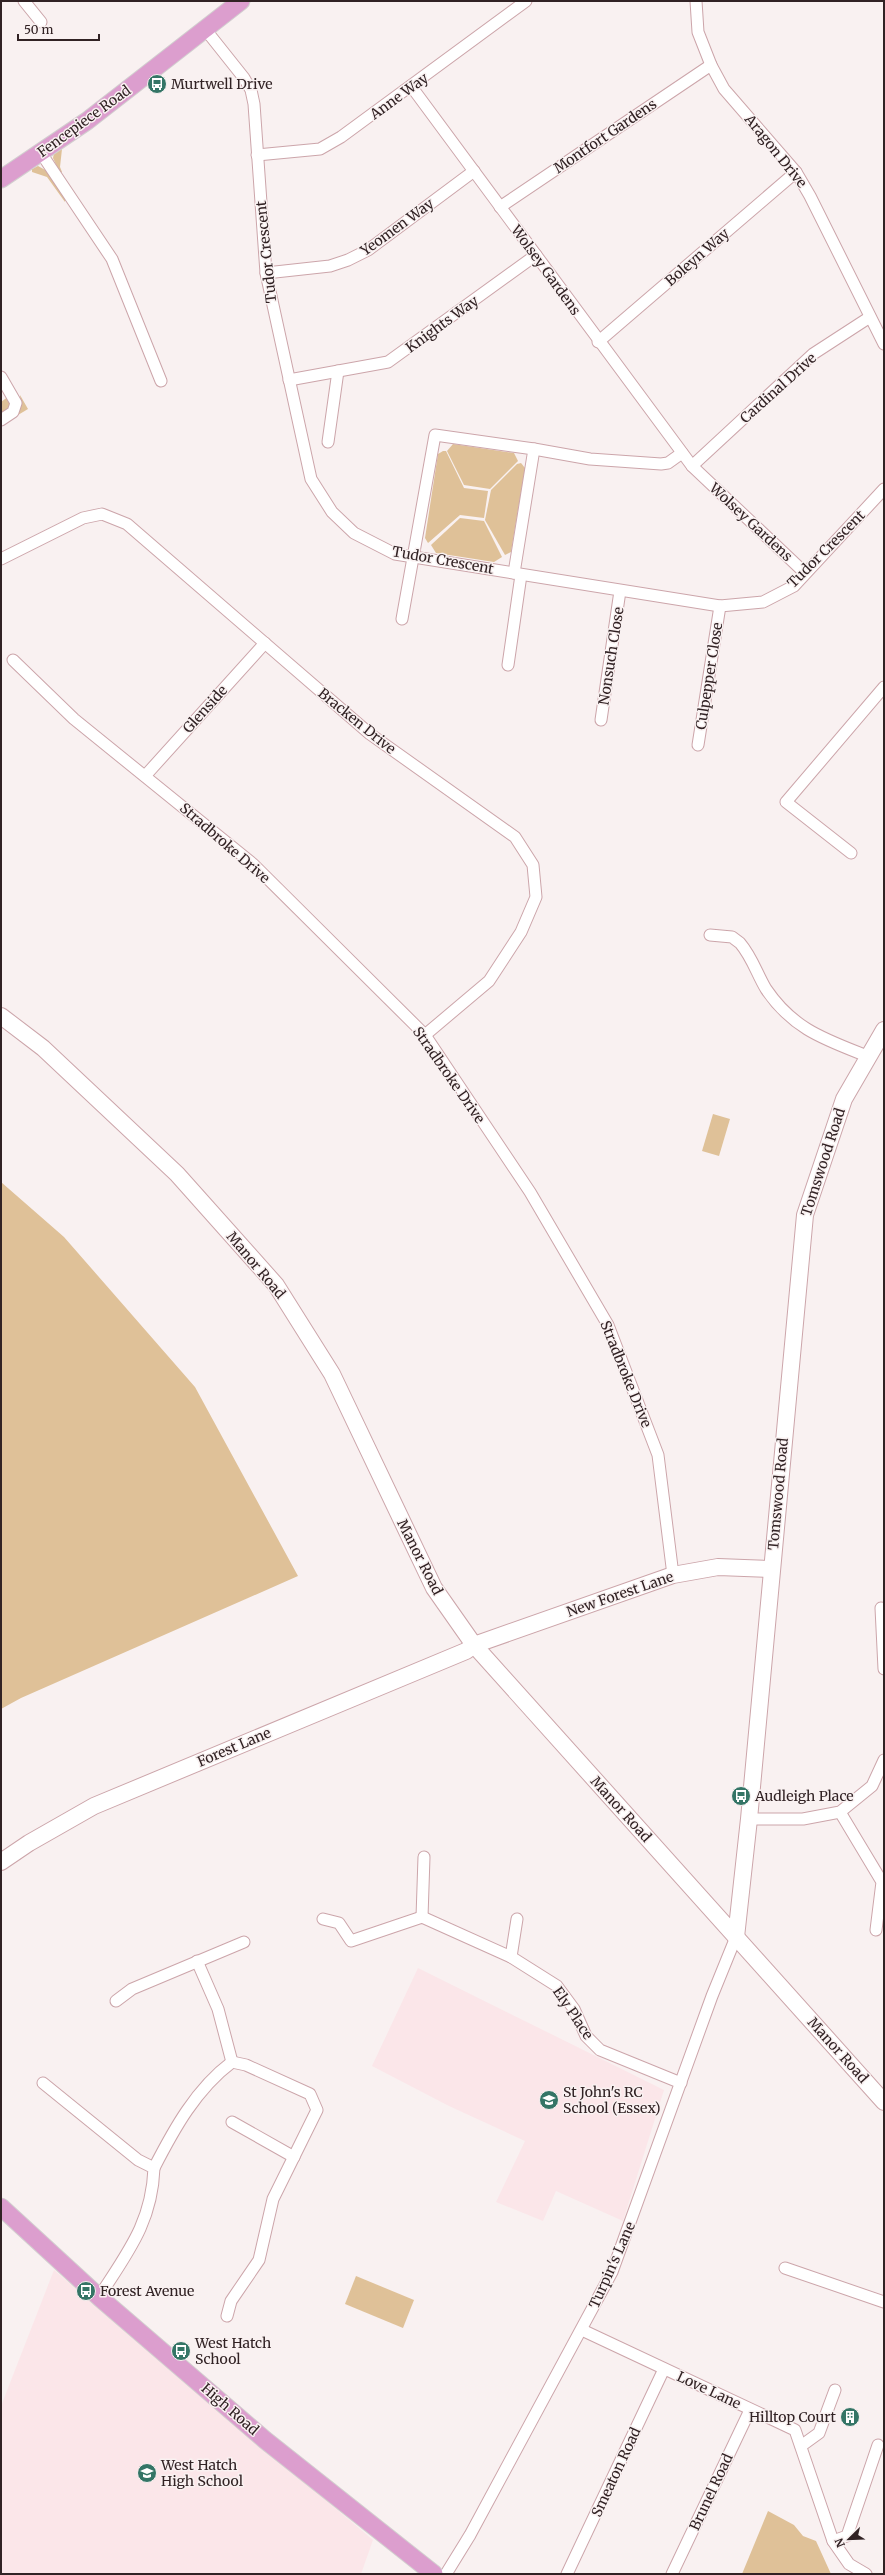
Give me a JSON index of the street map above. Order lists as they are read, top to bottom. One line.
{"streets":{"main road":["Fencepiece Road","High Road"],"street":["Anne Way","Montfort Gardens","Aragon Drive","Yeomen Way","Tudor Crescent","Boleyn Way","Wolsey Gardens","Knights Way","Cardinal Drive","Nonsuch Close","Culpepper Close","Glenside","Bracken Drive","Stradbroke Drive","Tomswood Road","Manor Road","New Forest Lane","Forest Lane","Ely Place","Turpin's Lane","Love Lane","Smeaton Road","Brunel Road"]},"crossings":[["Anne Way","Tudor Crescent"],["Anne Way","Wolsey Gardens"],["Fencepiece Road","Tudor Crescent"],["Montfort Gardens","Aragon Drive"],["Montfort Gardens","Wolsey Gardens"],["Aragon Drive","Boleyn Way"],["Aragon Drive","Cardinal Drive"],["Yeomen Way","Tudor Crescent"],["Yeomen Way","Wolsey Gardens"],["Tudor Crescent","Wolsey Gardens"],["Tudor Crescent","Knights Way"],["Tudor Crescent","Nonsuch Close"],["Tudor Crescent","Culpepper Close"],["Boleyn Way","Wolsey Gardens"],["Wolsey Gardens","Knights Way"],["Wolsey Gardens","Cardinal Drive"],["Glenside","Bracken Drive"],["Glenside","Stradbroke Drive"],["Bracken Drive","Stradbroke Drive"],["Stradbroke Drive","New Forest Lane"],["Tomswood Road","Manor Road"],["Tomswood Road","New Forest Lane"],["Tomswood Road","Turpin's Lane"],["Manor Road","New Forest Lane"],["Manor Road","Forest Lane"],["Manor Road","Turpin's Lane"],["New Forest Lane","Forest Lane"],["Ely Place","Turpin's Lane"],["Turpin's Lane","Love Lane"],["Love Lane","Smeaton Road"],["Love Lane","Brunel Road"]],"places":{"bus stop":["Murtwell Drive","Audleigh Place","Forest Avenue","West Hatch School"],"school or university":["St John's RC School (Essex)","West Hatch High School"],"building":["Hilltop Court"]},"scale_bar":"50 m","north":"bottom left"}
